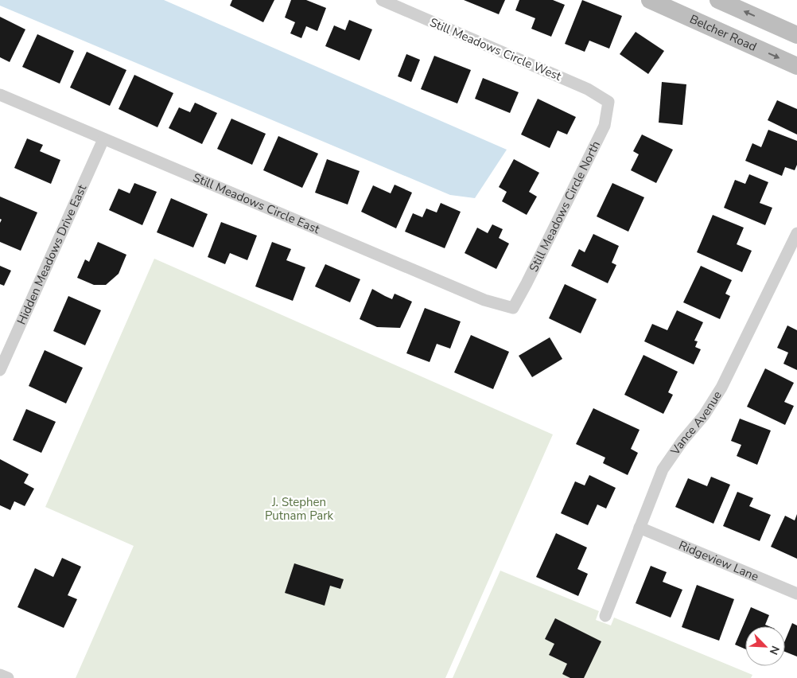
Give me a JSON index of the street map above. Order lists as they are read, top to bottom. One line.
{"streets":{"main road":["Belcher Road"],"street":["Still Meadows Circle West","Still Meadows Circle East","Still Meadows Circle North","Hidden Meadows Drive East","Vance Avenue","Ridgeview Lane"]},"crossings":[["Still Meadows Circle West","Still Meadows Circle North"],["Still Meadows Circle East","Still Meadows Circle North"],["Still Meadows Circle East","Hidden Meadows Drive East"],["Vance Avenue","Ridgeview Lane"]],"parks":["J. Stephen Putnam Park"],"north":"bottom right"}
